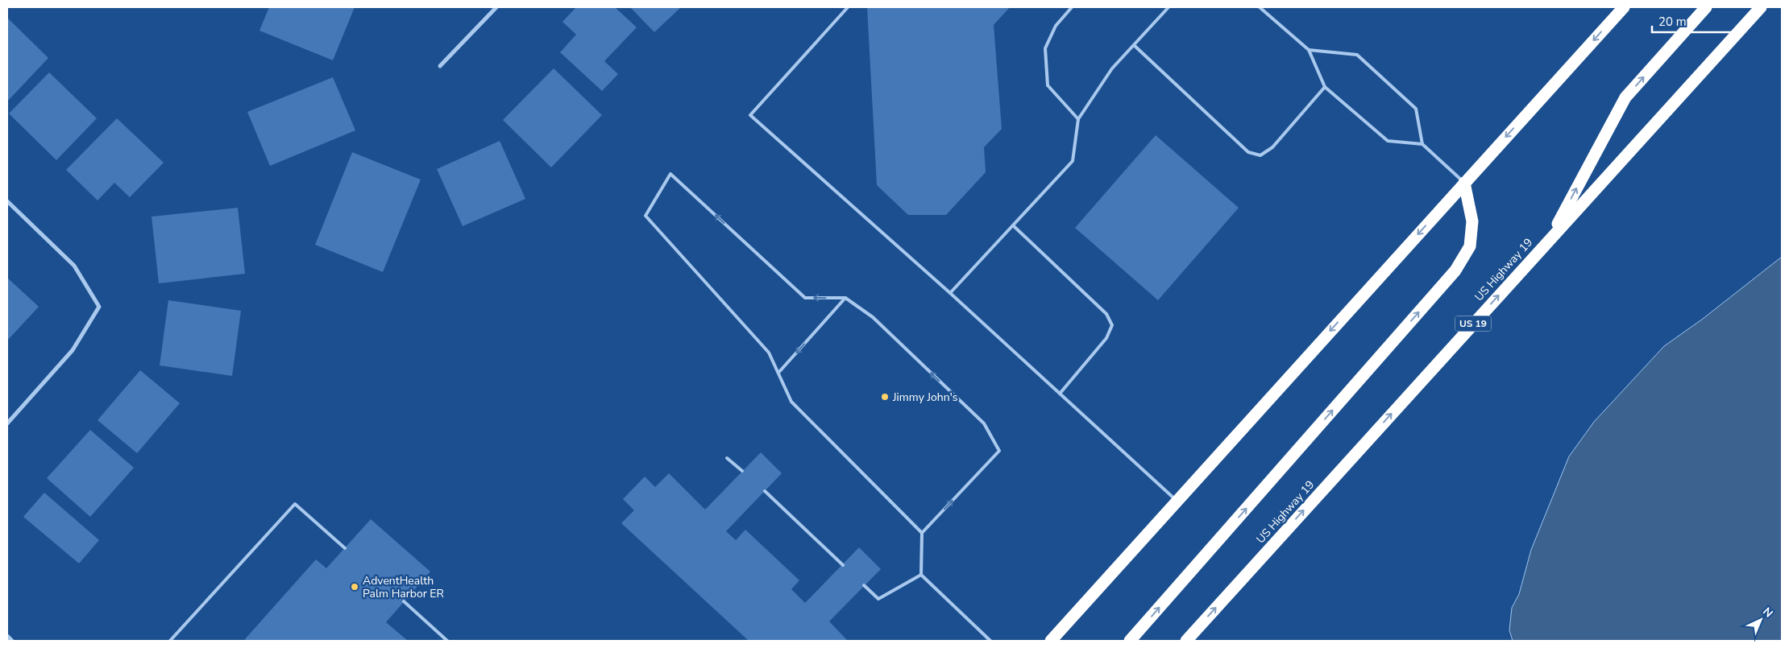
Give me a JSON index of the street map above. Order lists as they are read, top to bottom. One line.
{"streets":{"highway":["US Highway 19","US 19"]},"places":["Jimmy John's","AdventHealth Palm Harbor ER"],"scale_bar":"20 m","north":"top right"}
